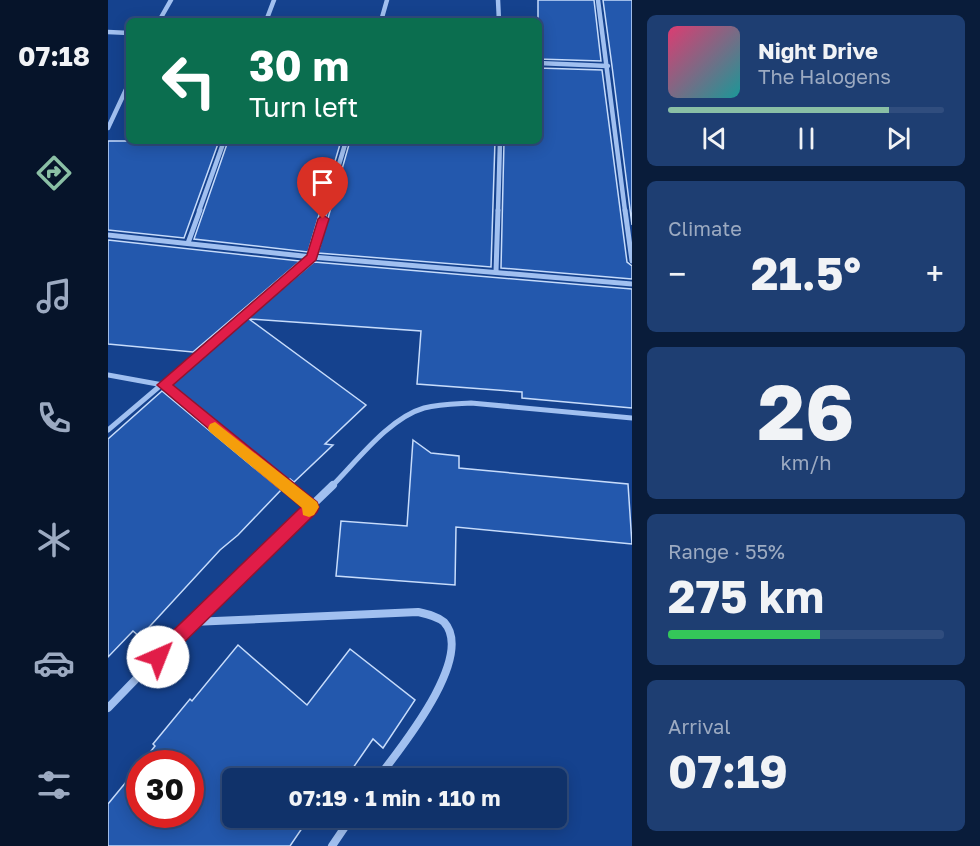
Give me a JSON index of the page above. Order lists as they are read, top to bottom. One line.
{"page":{"tabs":"07:18","turn":["30 m","Turn left"],"song":["Night Drive","The Halogens"],"tile":["Climate",["26","km/h"],["Range · 55%","275 km"],["Arrival","07:19"]],"heat":["−","21.5°","+"],"limit":"30","trip":"07:19 · 1 min · 110 m"}}
